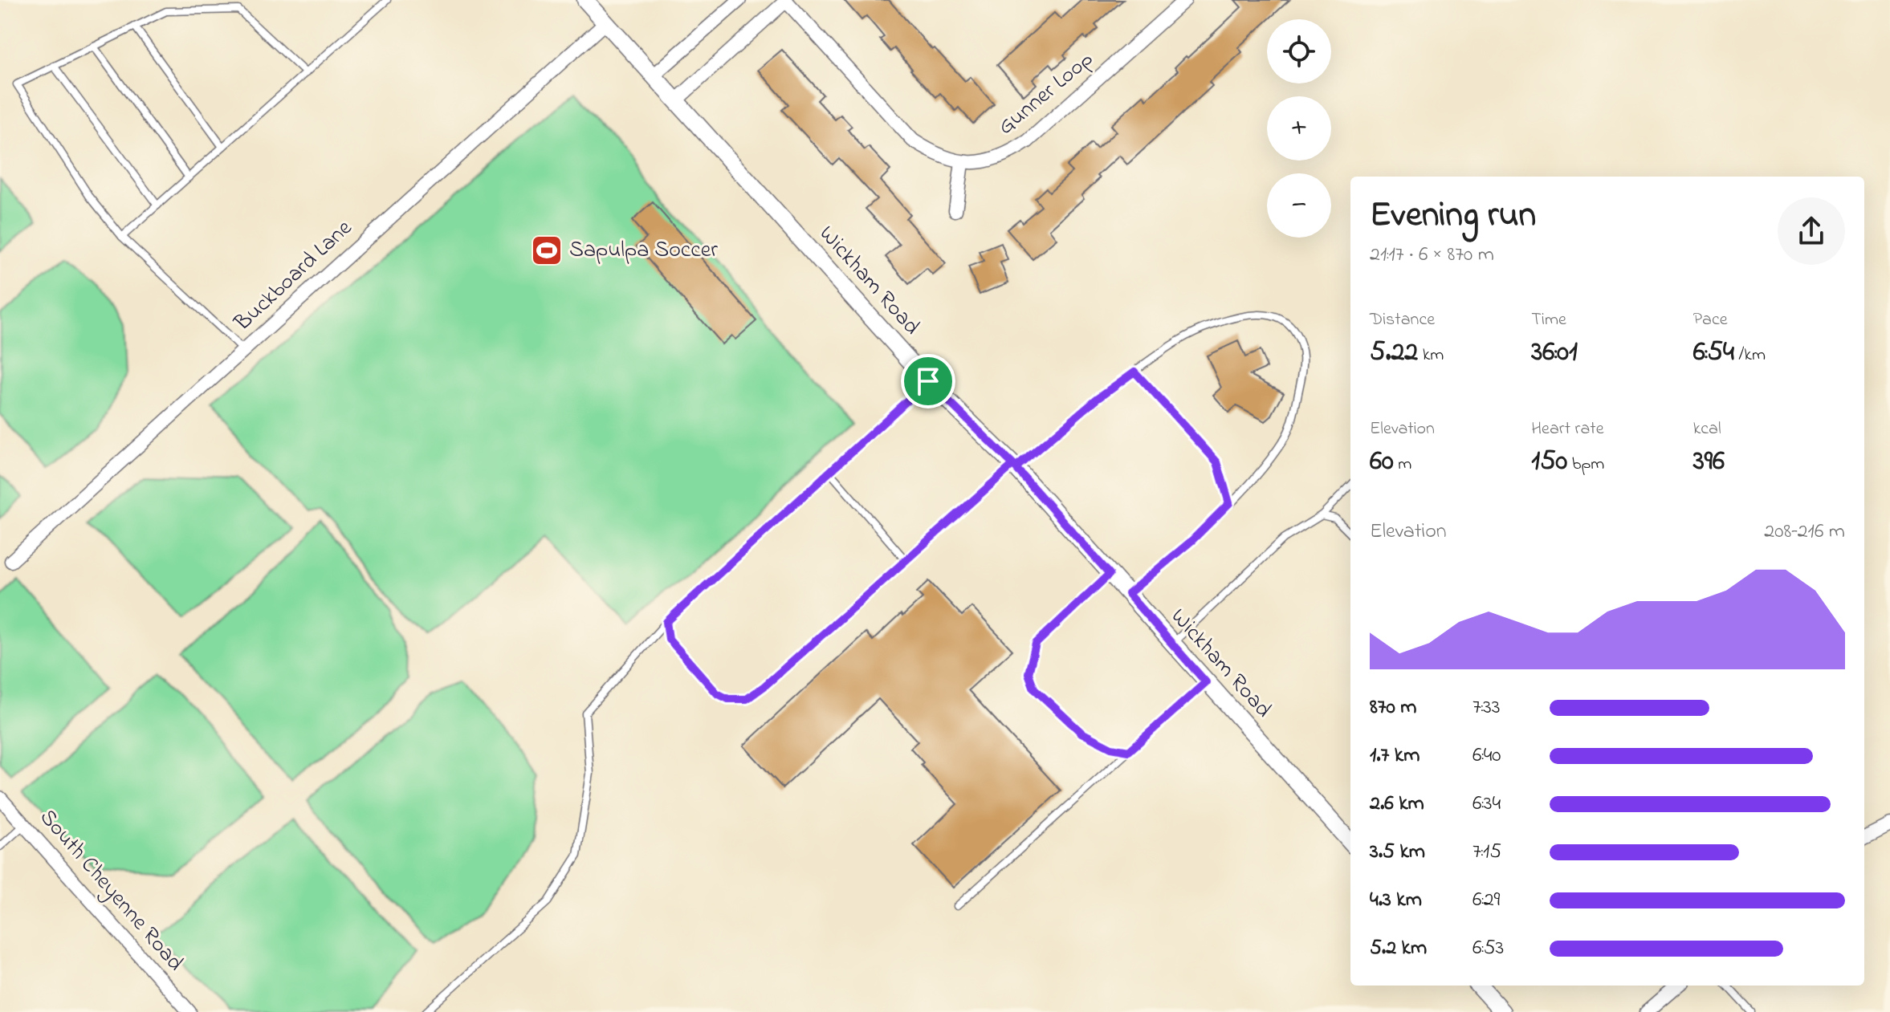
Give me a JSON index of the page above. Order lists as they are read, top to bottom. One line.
{"streets":{"street":["Gunner Loop","Buckboard Lane","Wickham Road","South Cheyenne Road"]},"crossings":[["Gunner Loop","Wickham Road"],["Buckboard Lane","Wickham Road"]],"places":{"sports":["Sapulpa Soccer"]},"page":{"map_buttons":["+","−"],"heading":["Evening run","21:17 · 6 × 870 m"],"stats":[["Distance","5.22 km"],["Time","36:01"],["Pace","6:54 /km"],["Elevation","60 m"],["Heart rate","150 bpm"],["kcal","396"]],"chart":["Elevation","208–216 m"],"list":[{"name":"870 m","note":"7:33"},{"name":"1.7 km","note":"6:40"},{"name":"2.6 km","note":"6:34"},{"name":"3.5 km","note":"7:15"},{"name":"4.3 km","note":"6:29"},{"name":"5.2 km","note":"6:53"}]}}
